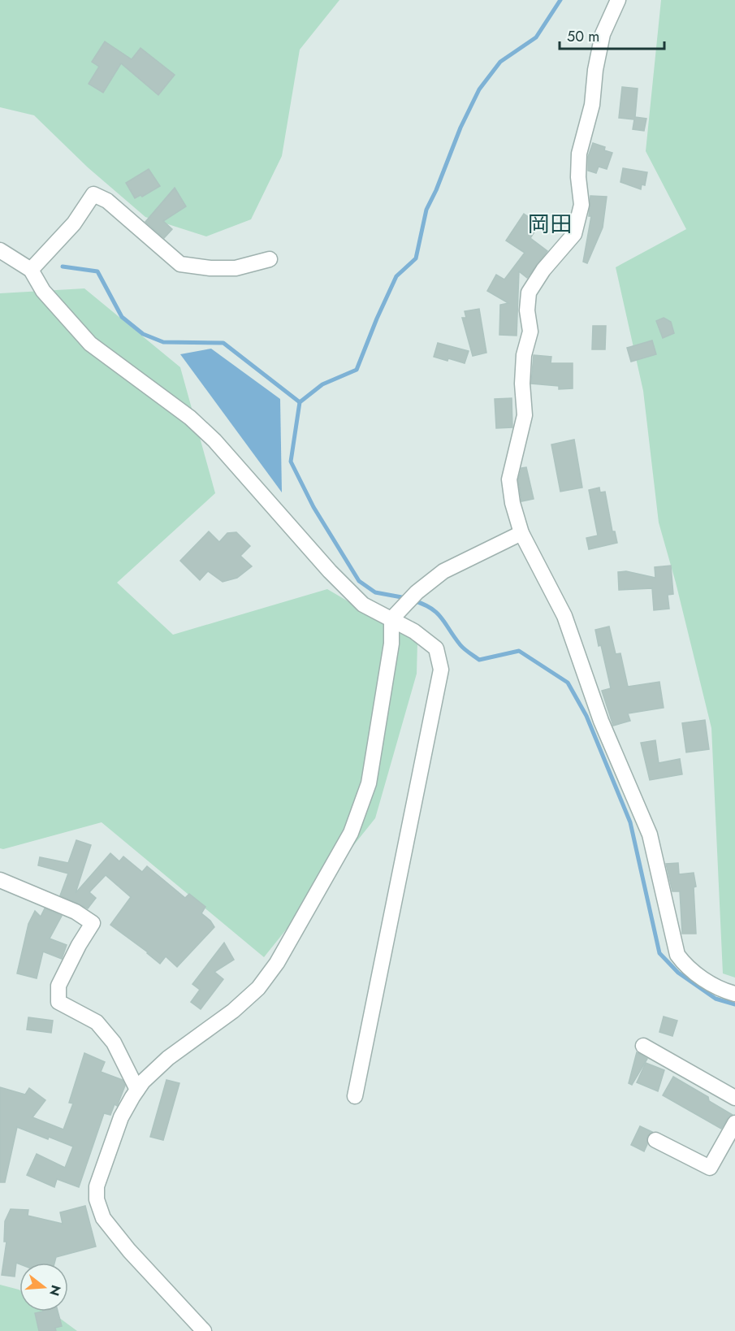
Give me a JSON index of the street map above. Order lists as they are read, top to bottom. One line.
{"districts":["岡田"],"scale_bar":"50 m","north":"right"}
